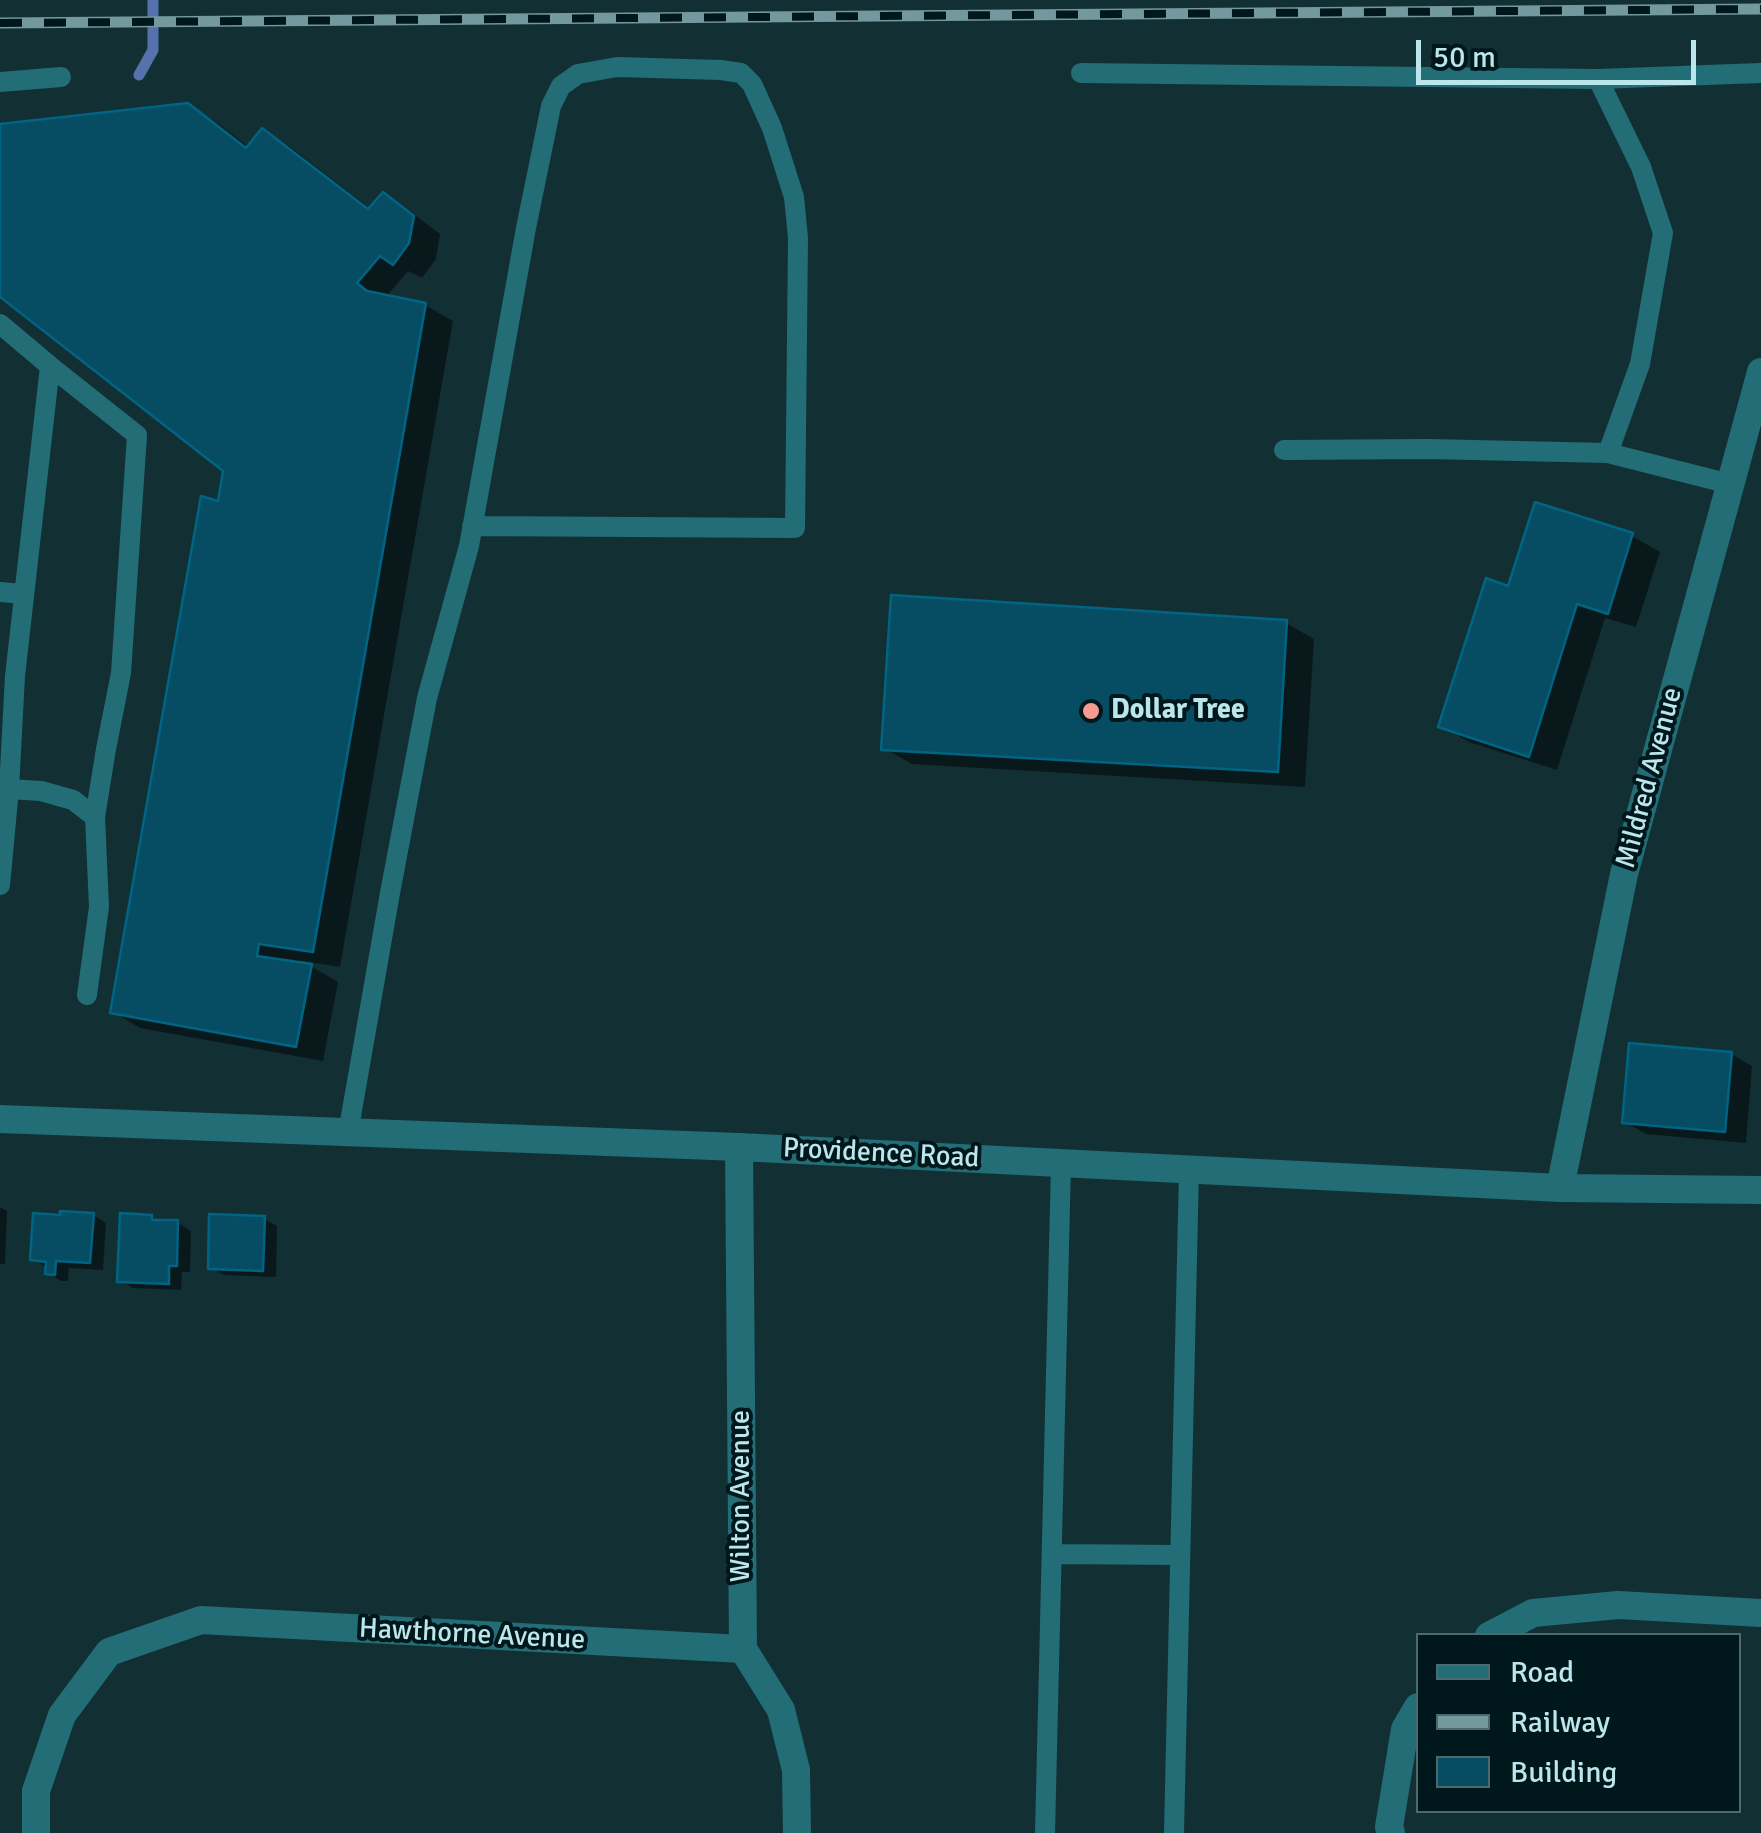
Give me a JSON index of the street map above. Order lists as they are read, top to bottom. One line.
{"streets":{"street":["Mildred Avenue","Providence Road","Wilton Avenue","Hawthorne Avenue"]},"crossings":[["Mildred Avenue","Providence Road"],["Providence Road","Wilton Avenue"],["Wilton Avenue","Hawthorne Avenue"]],"places":["Dollar Tree"],"legend":["Road","Railway","Building"],"scale_bar":"50 m"}
